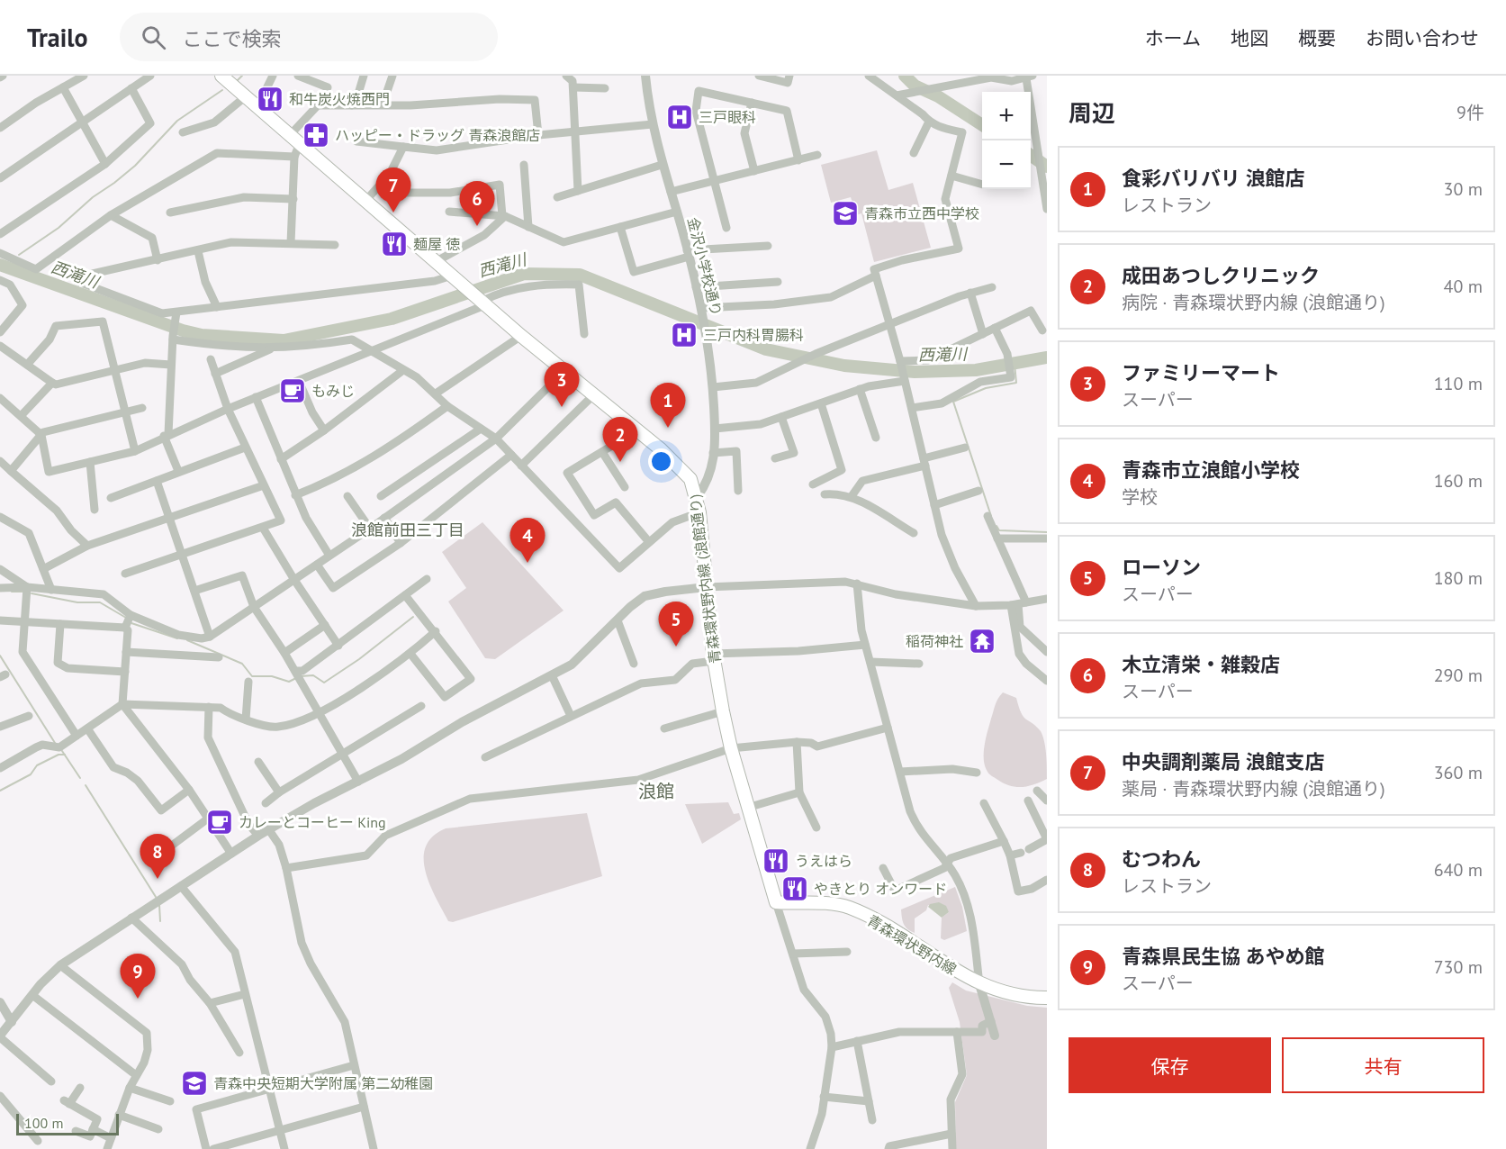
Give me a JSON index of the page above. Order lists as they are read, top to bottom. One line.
{"streets":{"main road":["青森環状野内線 (浪館通り)","青森環状野内線"],"street":["金沢小学校通り"]},"crossings":[["金沢小学校通り","青森環状野内線 (浪館通り)"],["青森環状野内線 (浪館通り)","青森環状野内線"]],"districts":["浪館前田三丁目","浪館"],"water":["西滝川"],"places":{"restaurant":["和牛炭火焼西門","麺屋 徳","うえはら","やきとり オンワード"],"hospital":["三戸眼科","三戸内科胃腸科"],"pharmacy":["ハッピー・ドラッグ 青森浪館店"],"school or university":["青森市立西中学校","青森中央短期大学附属 第二幼稚園"],"cafe":["もみじ","カレーとコーヒー King"],"temple":["稲荷神社"]},"scale_bar":"100 m","page":{"header":"Trailo","search":"ここで検索","nav":["ホーム","地図","概要","お問い合わせ"],"heading":["周辺","9件"],"map_buttons":["+","−"],"list":[{"mark":"1","name":"食彩バリバリ 浪館店","note":"レストラン","value":"30 m"},{"mark":"2","name":"成田あつしクリニック","note":"病院 · 青森環状野内線 (浪館通り)","value":"40 m"},{"mark":"3","name":"ファミリーマート","note":"スーパー","value":"110 m"},{"mark":"4","name":"青森市立浪館小学校","note":"学校","value":"160 m"},{"mark":"5","name":"ローソン","note":"スーパー","value":"180 m"},{"mark":"6","name":"木立清栄・雑穀店","note":"スーパー","value":"290 m"},{"mark":"7","name":"中央調剤薬局 浪館支店","note":"薬局 · 青森環状野内線 (浪館通り)","value":"360 m"},{"mark":"8","name":"むつわん","note":"レストラン","value":"640 m"},{"mark":"9","name":"青森県民生協 あやめ館","note":"スーパー","value":"730 m"}],"pins":["7","6","3","1","2","4","5","8","9"],"buttons":["保存","共有"],"scale":"100 m"}}
